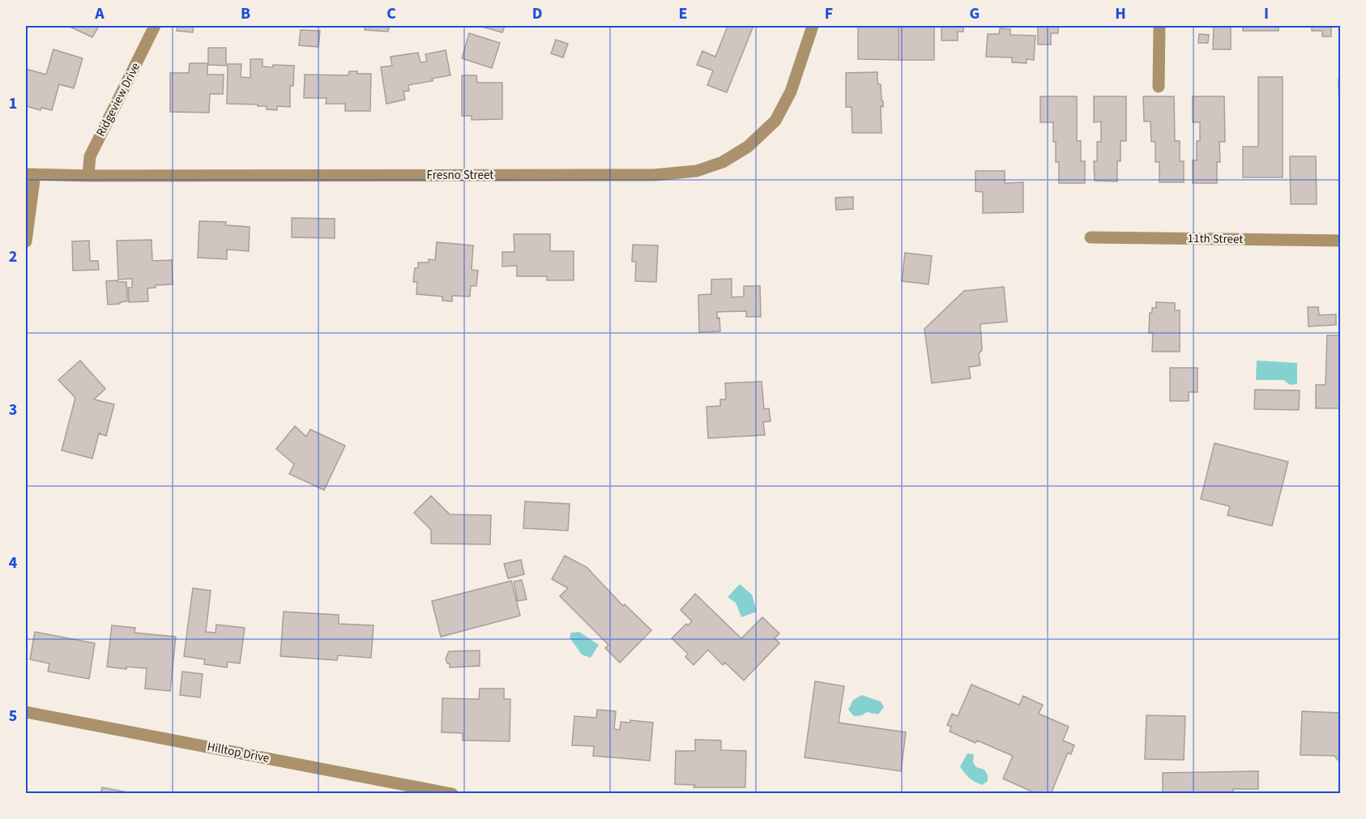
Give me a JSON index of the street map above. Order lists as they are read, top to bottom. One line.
{"streets":{"street":["Ridgeview Drive","Fresno Street","11th Street","Hilltop Drive"]},"crossings":[["Ridgeview Drive","Fresno Street"]],"grid":{"columns":["A","B","C","D","E","F","G","H","I"],"rows":["1","2","3","4","5"]}}
